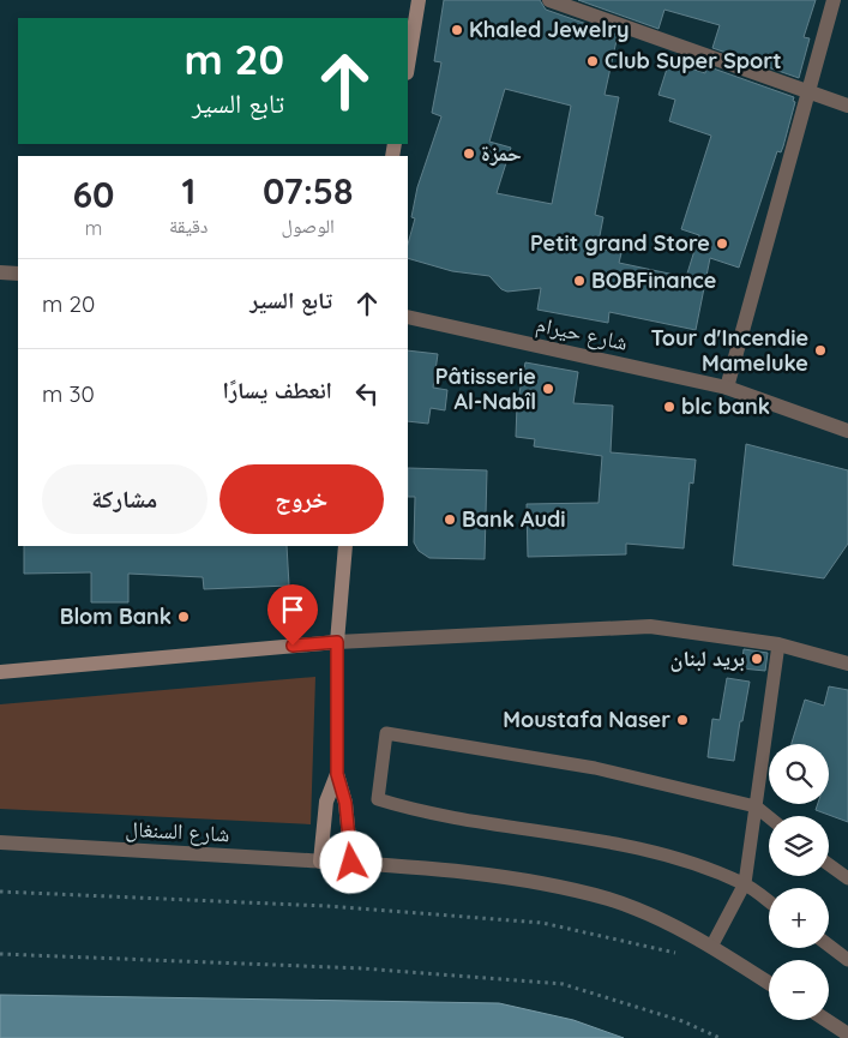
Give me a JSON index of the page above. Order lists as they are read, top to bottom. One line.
{"streets":{"street":["شارع حيرام","شارع السنغال"]},"places":["Khaled Jewelry","Club Super Sport","حمزة","Petit grand Store","BOBFinance","Tour d'Incendie Mameluke","Pâtisserie Al-Nabîl","blc bank","Bank Audi","Blom Bank","بريد لبنان","Moustafa Naser"],"page":{"turn":["20 m","تابع السير"],"eta":["07:58","الوصول","1","دقيقة","60","m"],"list":[{"name":"تابع السير","value":"20 m"},{"name":"انعطف يسارًا","value":"30 m"}],"buttons":["خروج","مشاركة"],"map_buttons":["+","−"]}}
